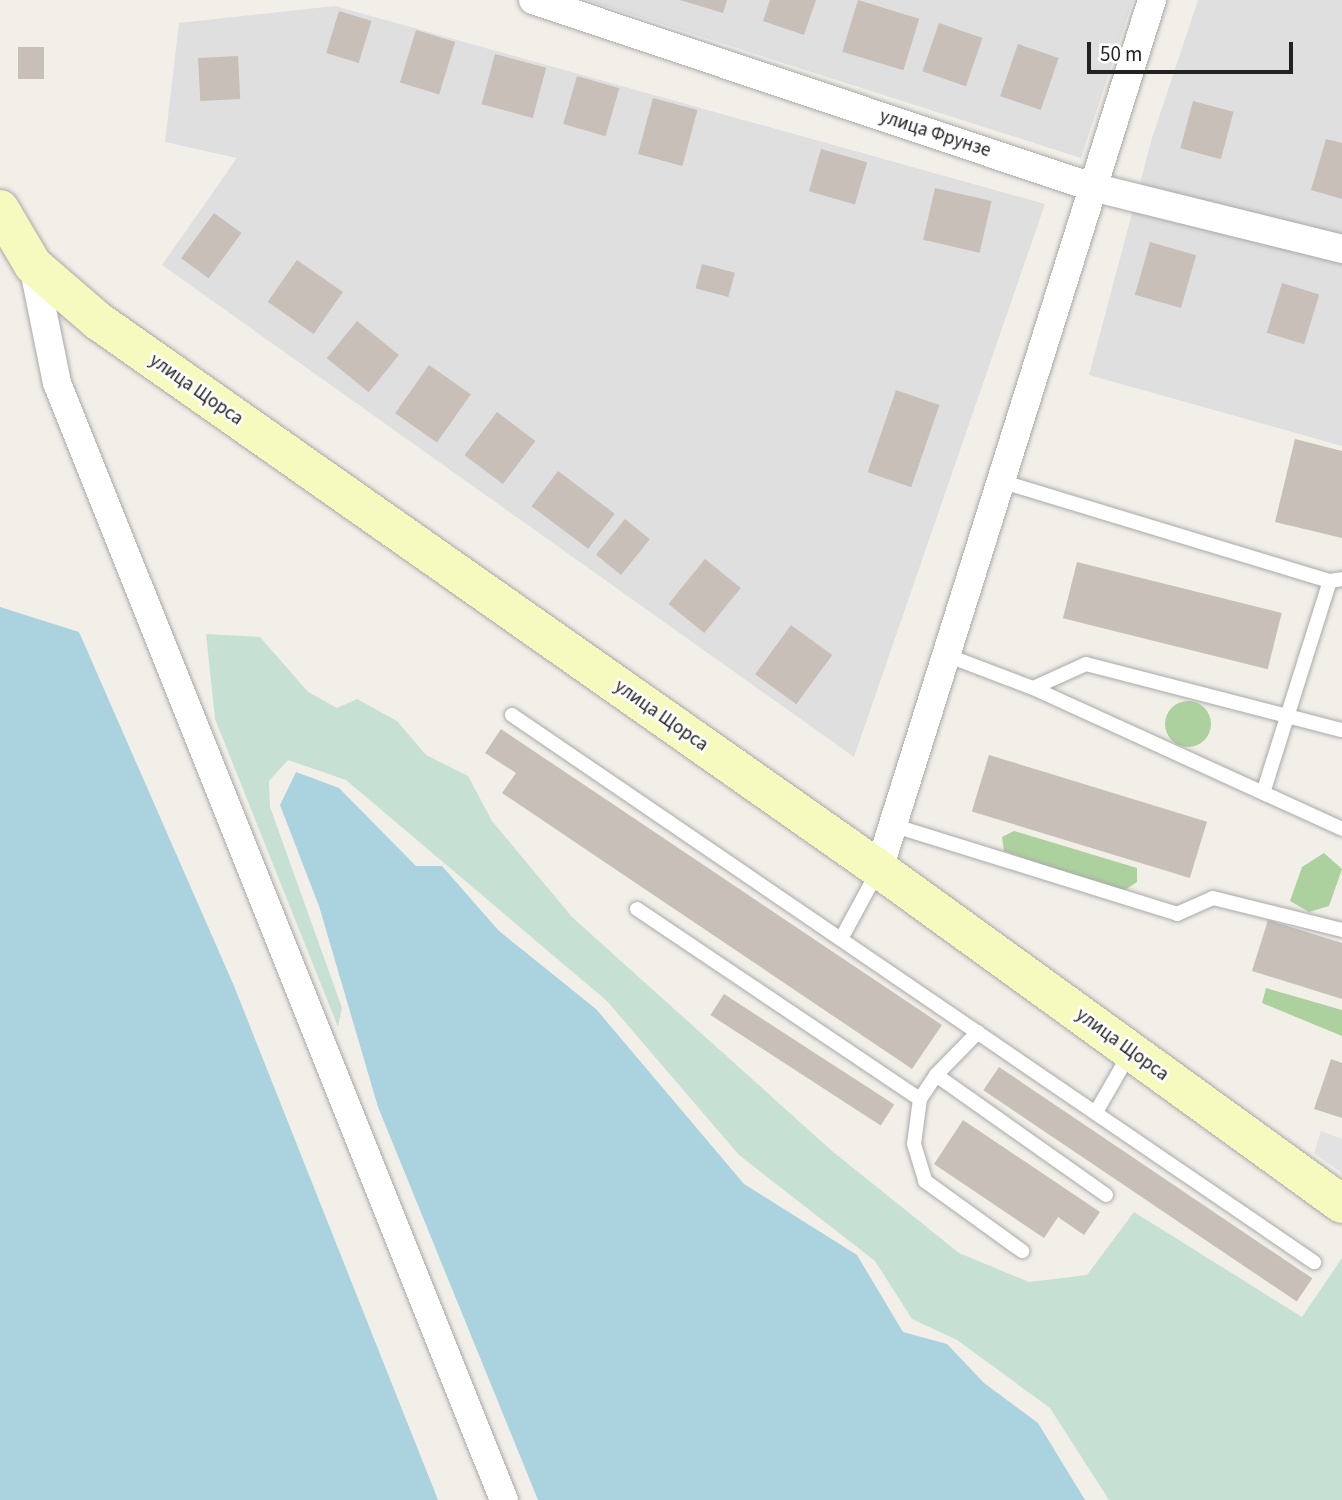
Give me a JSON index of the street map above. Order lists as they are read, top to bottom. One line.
{"streets":{"street":["улица Фрунзе","улица Щорса"]},"scale_bar":"50 m"}
